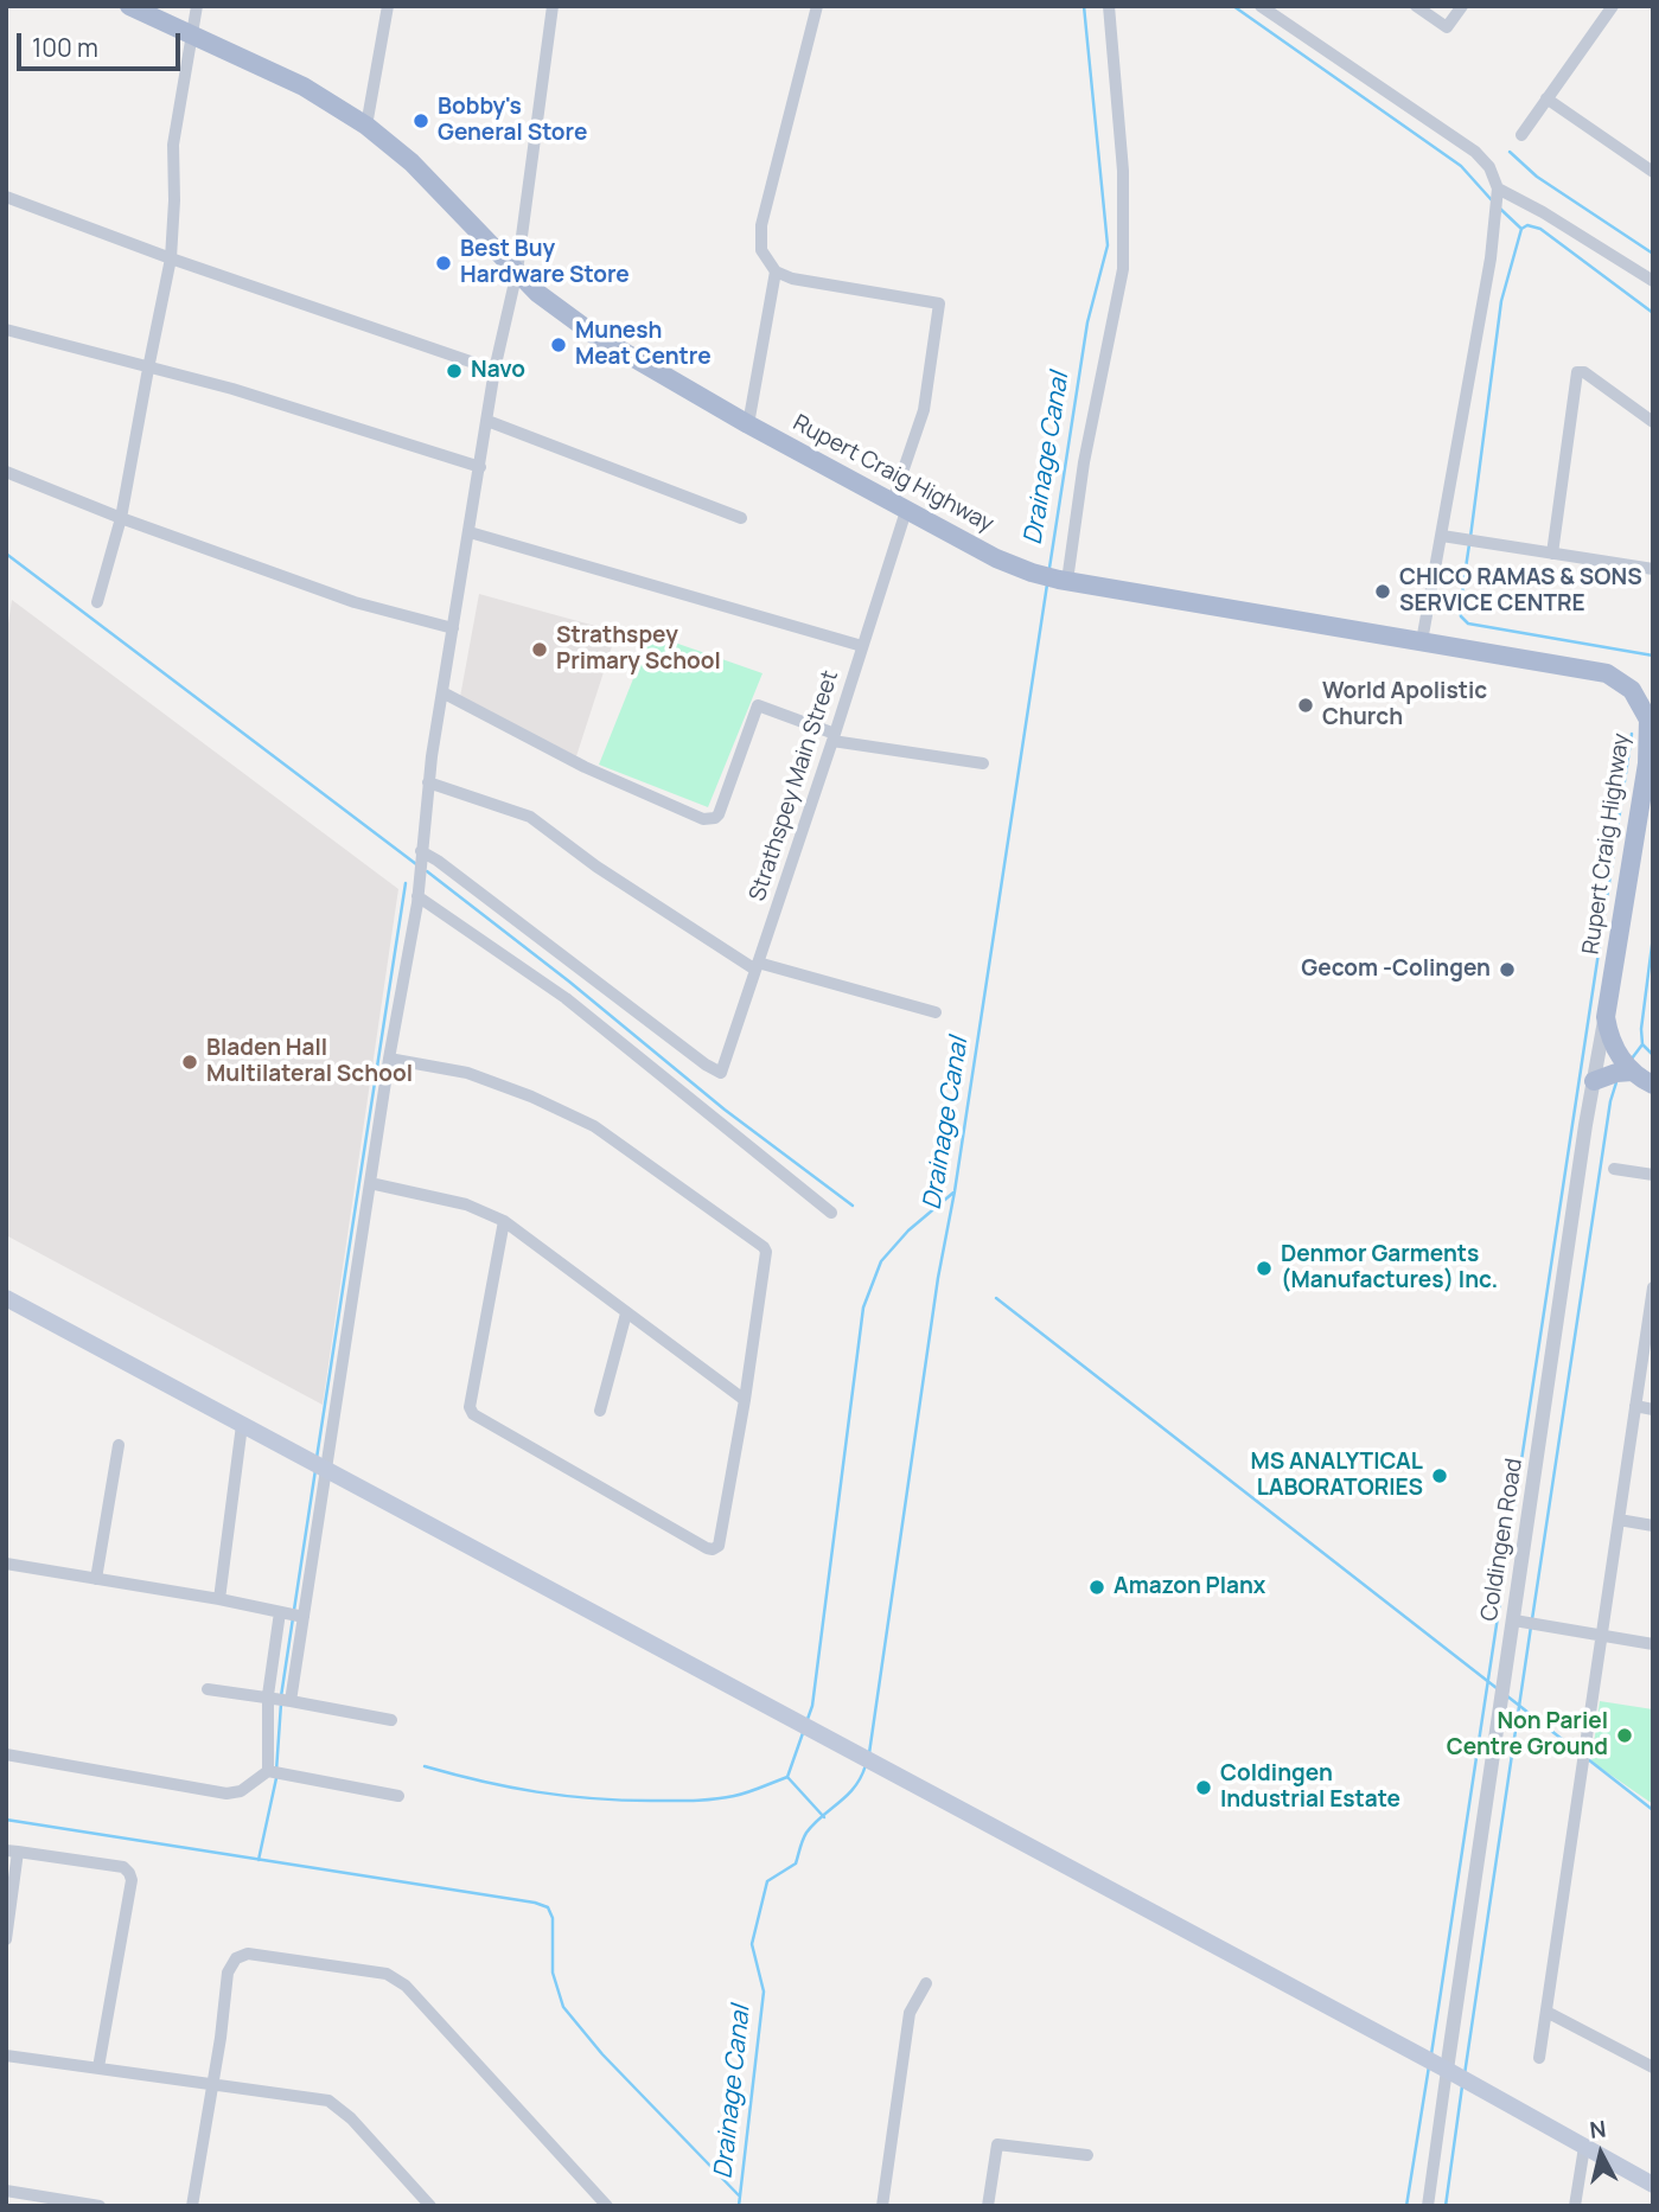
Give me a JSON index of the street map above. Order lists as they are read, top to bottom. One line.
{"streets":{"main road":["Rupert Craig Highway"],"street":["Strathspey Main Street","Coldingen Road"]},"crossings":[["Rupert Craig Highway","Strathspey Main Street"],["Rupert Craig Highway","Coldingen Road"]],"water":["Drainage Canal"],"places":["Bobby's General Store","Best Buy Hardware Store","Munesh Meat Centre","Navo","CHICO RAMAS & SONS SERVICE CENTRE","Strathspey Primary School","World Apolistic Church","Gecom -Colingen","Bladen Hall Multilateral School","Denmor Garments (Manufactures) Inc.","MS ANALYTICAL LABORATORIES","Amazon Planx","Non Pariel Centre Ground","Coldingen Industrial Estate"],"scale_bar":"100 m","north":"top"}
